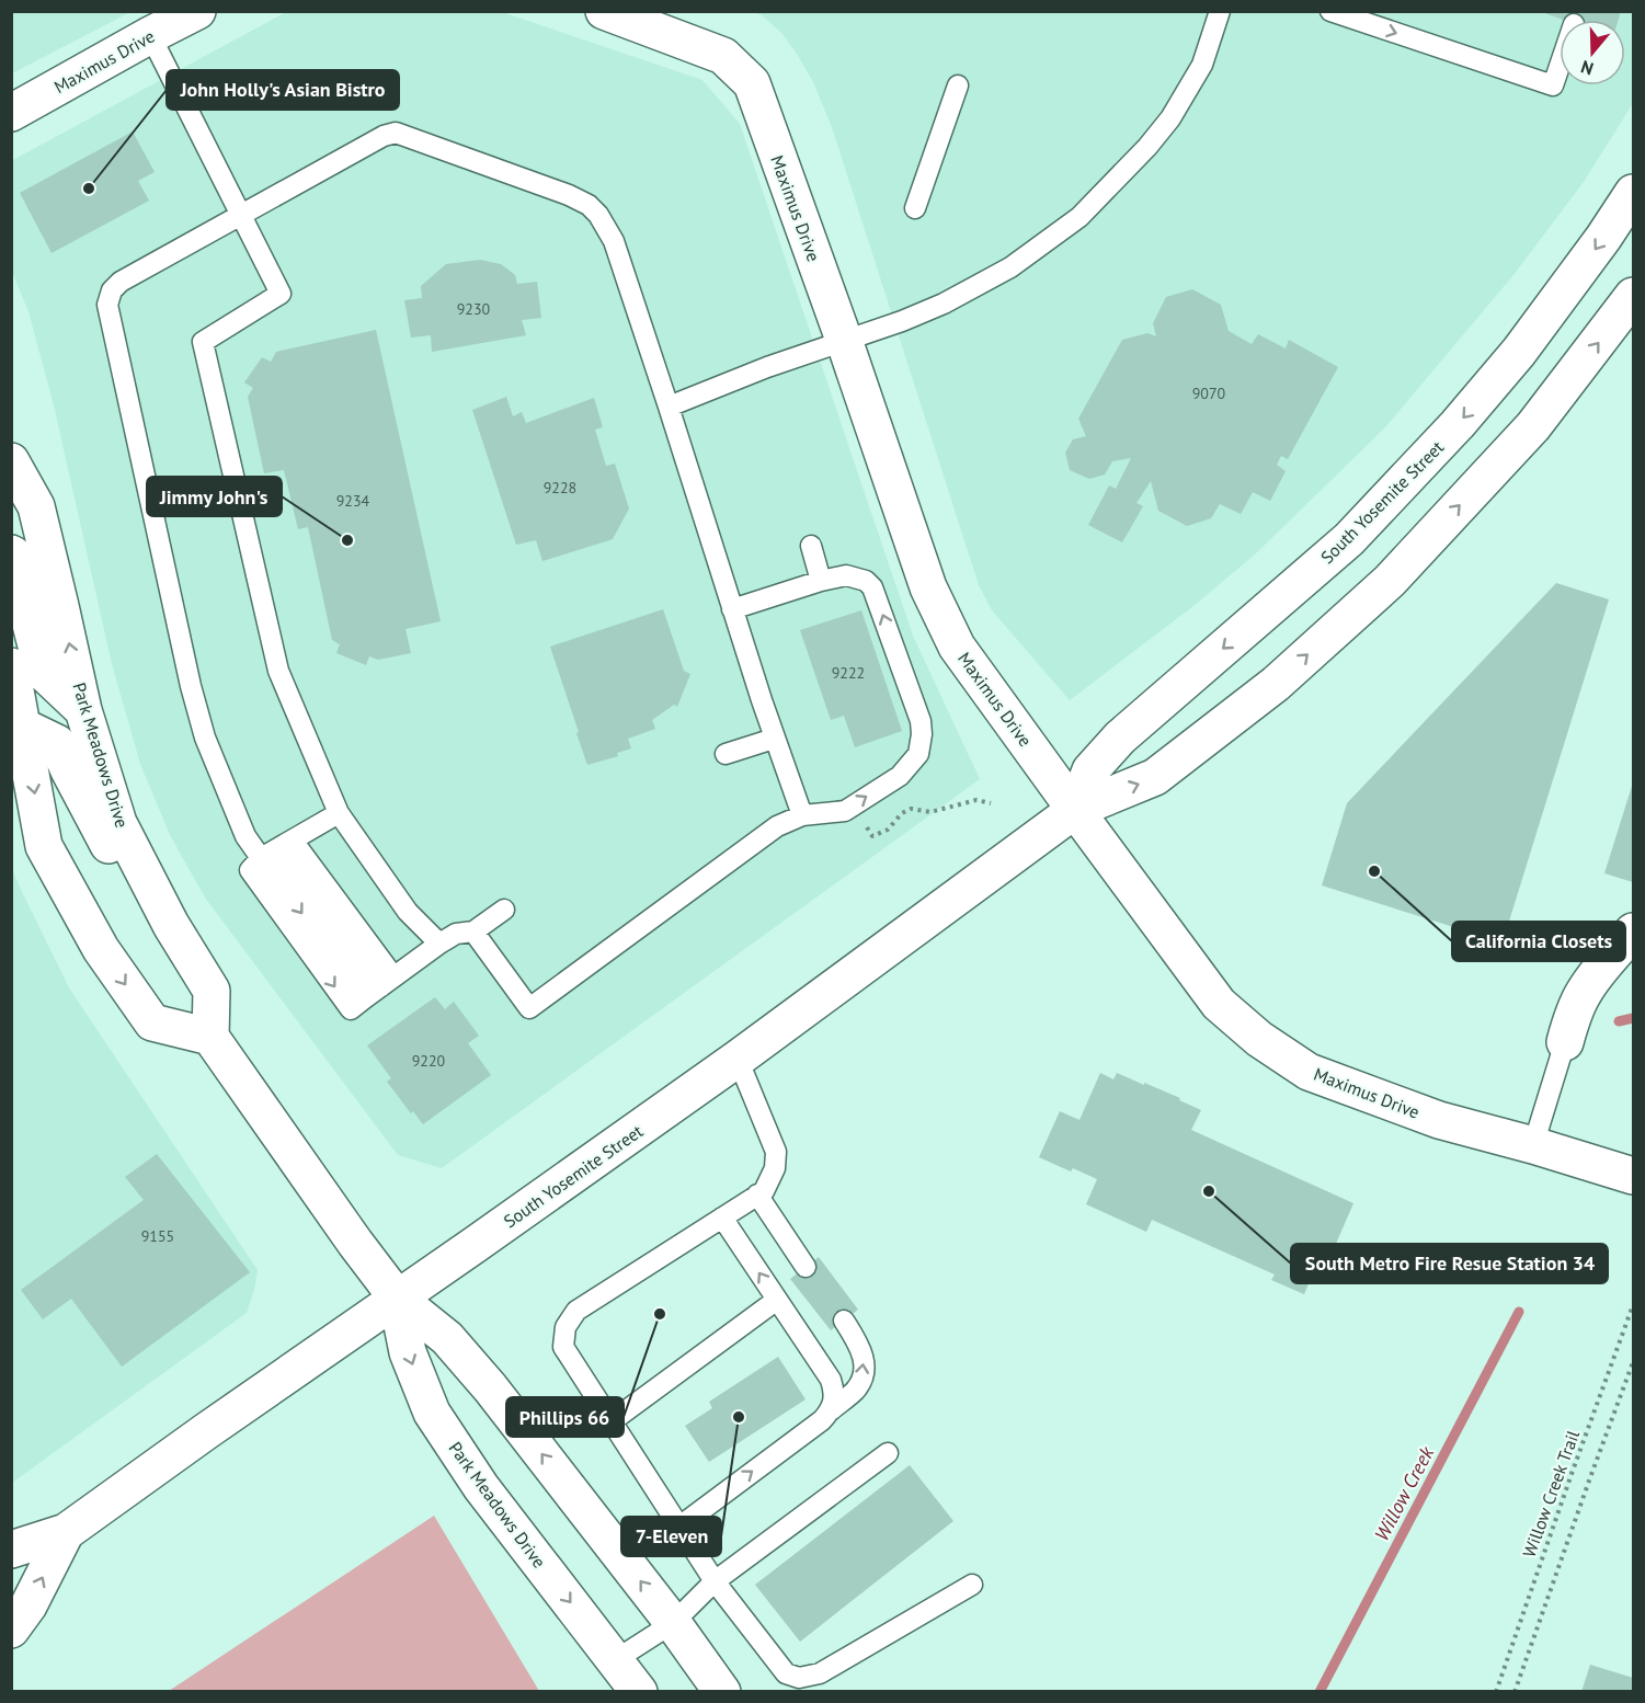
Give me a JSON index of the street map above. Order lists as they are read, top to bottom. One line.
{"streets":{"main road":["Maximus Drive","South Yosemite Street","Park Meadows Drive"],"path":["Willow Creek Trail"]},"crossings":[["Maximus Drive","South Yosemite Street"],["South Yosemite Street","Park Meadows Drive"]],"water":["Willow Creek"],"places":["John Holly's Asian Bistro","Jimmy John's","California Closets","South Metro Fire Resue Station 34","Phillips 66","7-Eleven"],"house_numbers":["9230","9070","9228","9234","9222","9220","9155"],"north":"bottom"}
